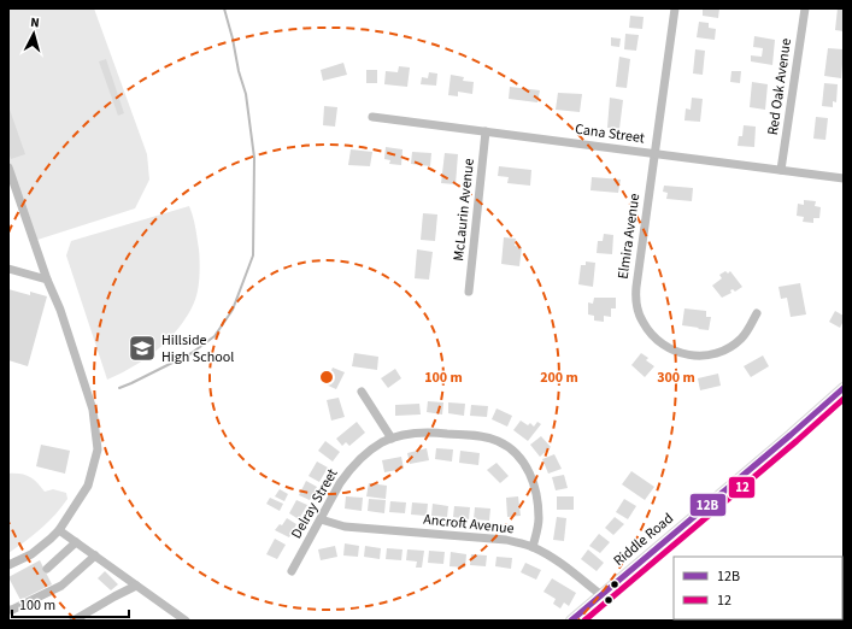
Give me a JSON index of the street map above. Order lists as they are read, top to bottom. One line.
{"streets":{"main road":["Riddle Road"],"street":["Red Oak Avenue","Cana Street","McLaurin Avenue","Elmira Avenue","Delray Street","Ancroft Avenue"]},"crossings":[["Red Oak Avenue","Cana Street"],["Cana Street","McLaurin Avenue"],["Cana Street","Elmira Avenue"],["Delray Street","Ancroft Avenue"],["Ancroft Avenue","Riddle Road"]],"places":{"school or university":["Hillside High School"]},"lines":["transit line 12B","transit line 12"],"legend":["12B","12"],"scale_bar":"100 m","north":"top","rings":["100 m","200 m","300 m"]}
